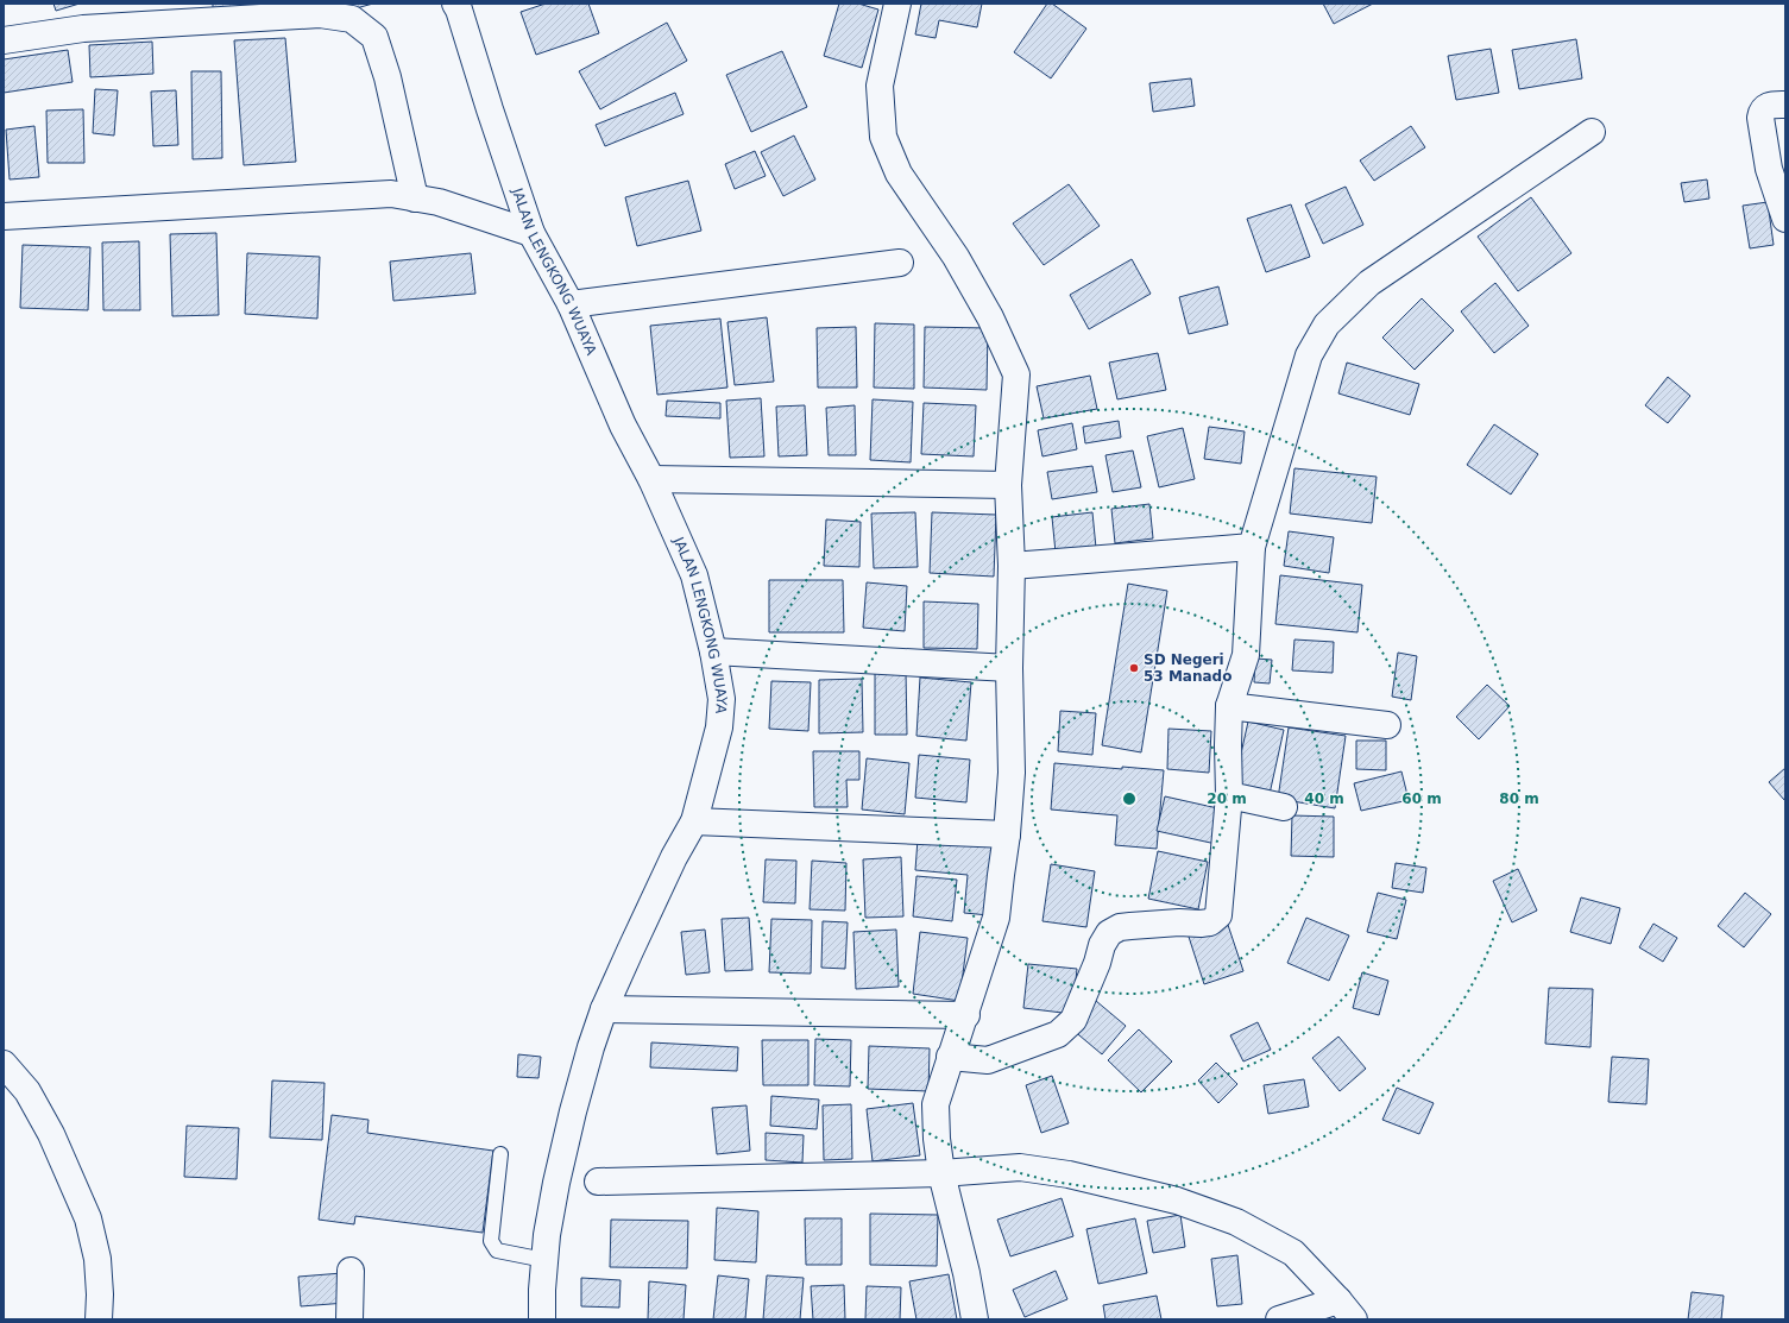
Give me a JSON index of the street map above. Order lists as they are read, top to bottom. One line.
{"streets":{"street":["JALAN LENGKONG WUAYA"]},"places":["SD Negeri 53 Manado"],"rings":["20 m","40 m","60 m","80 m"]}
